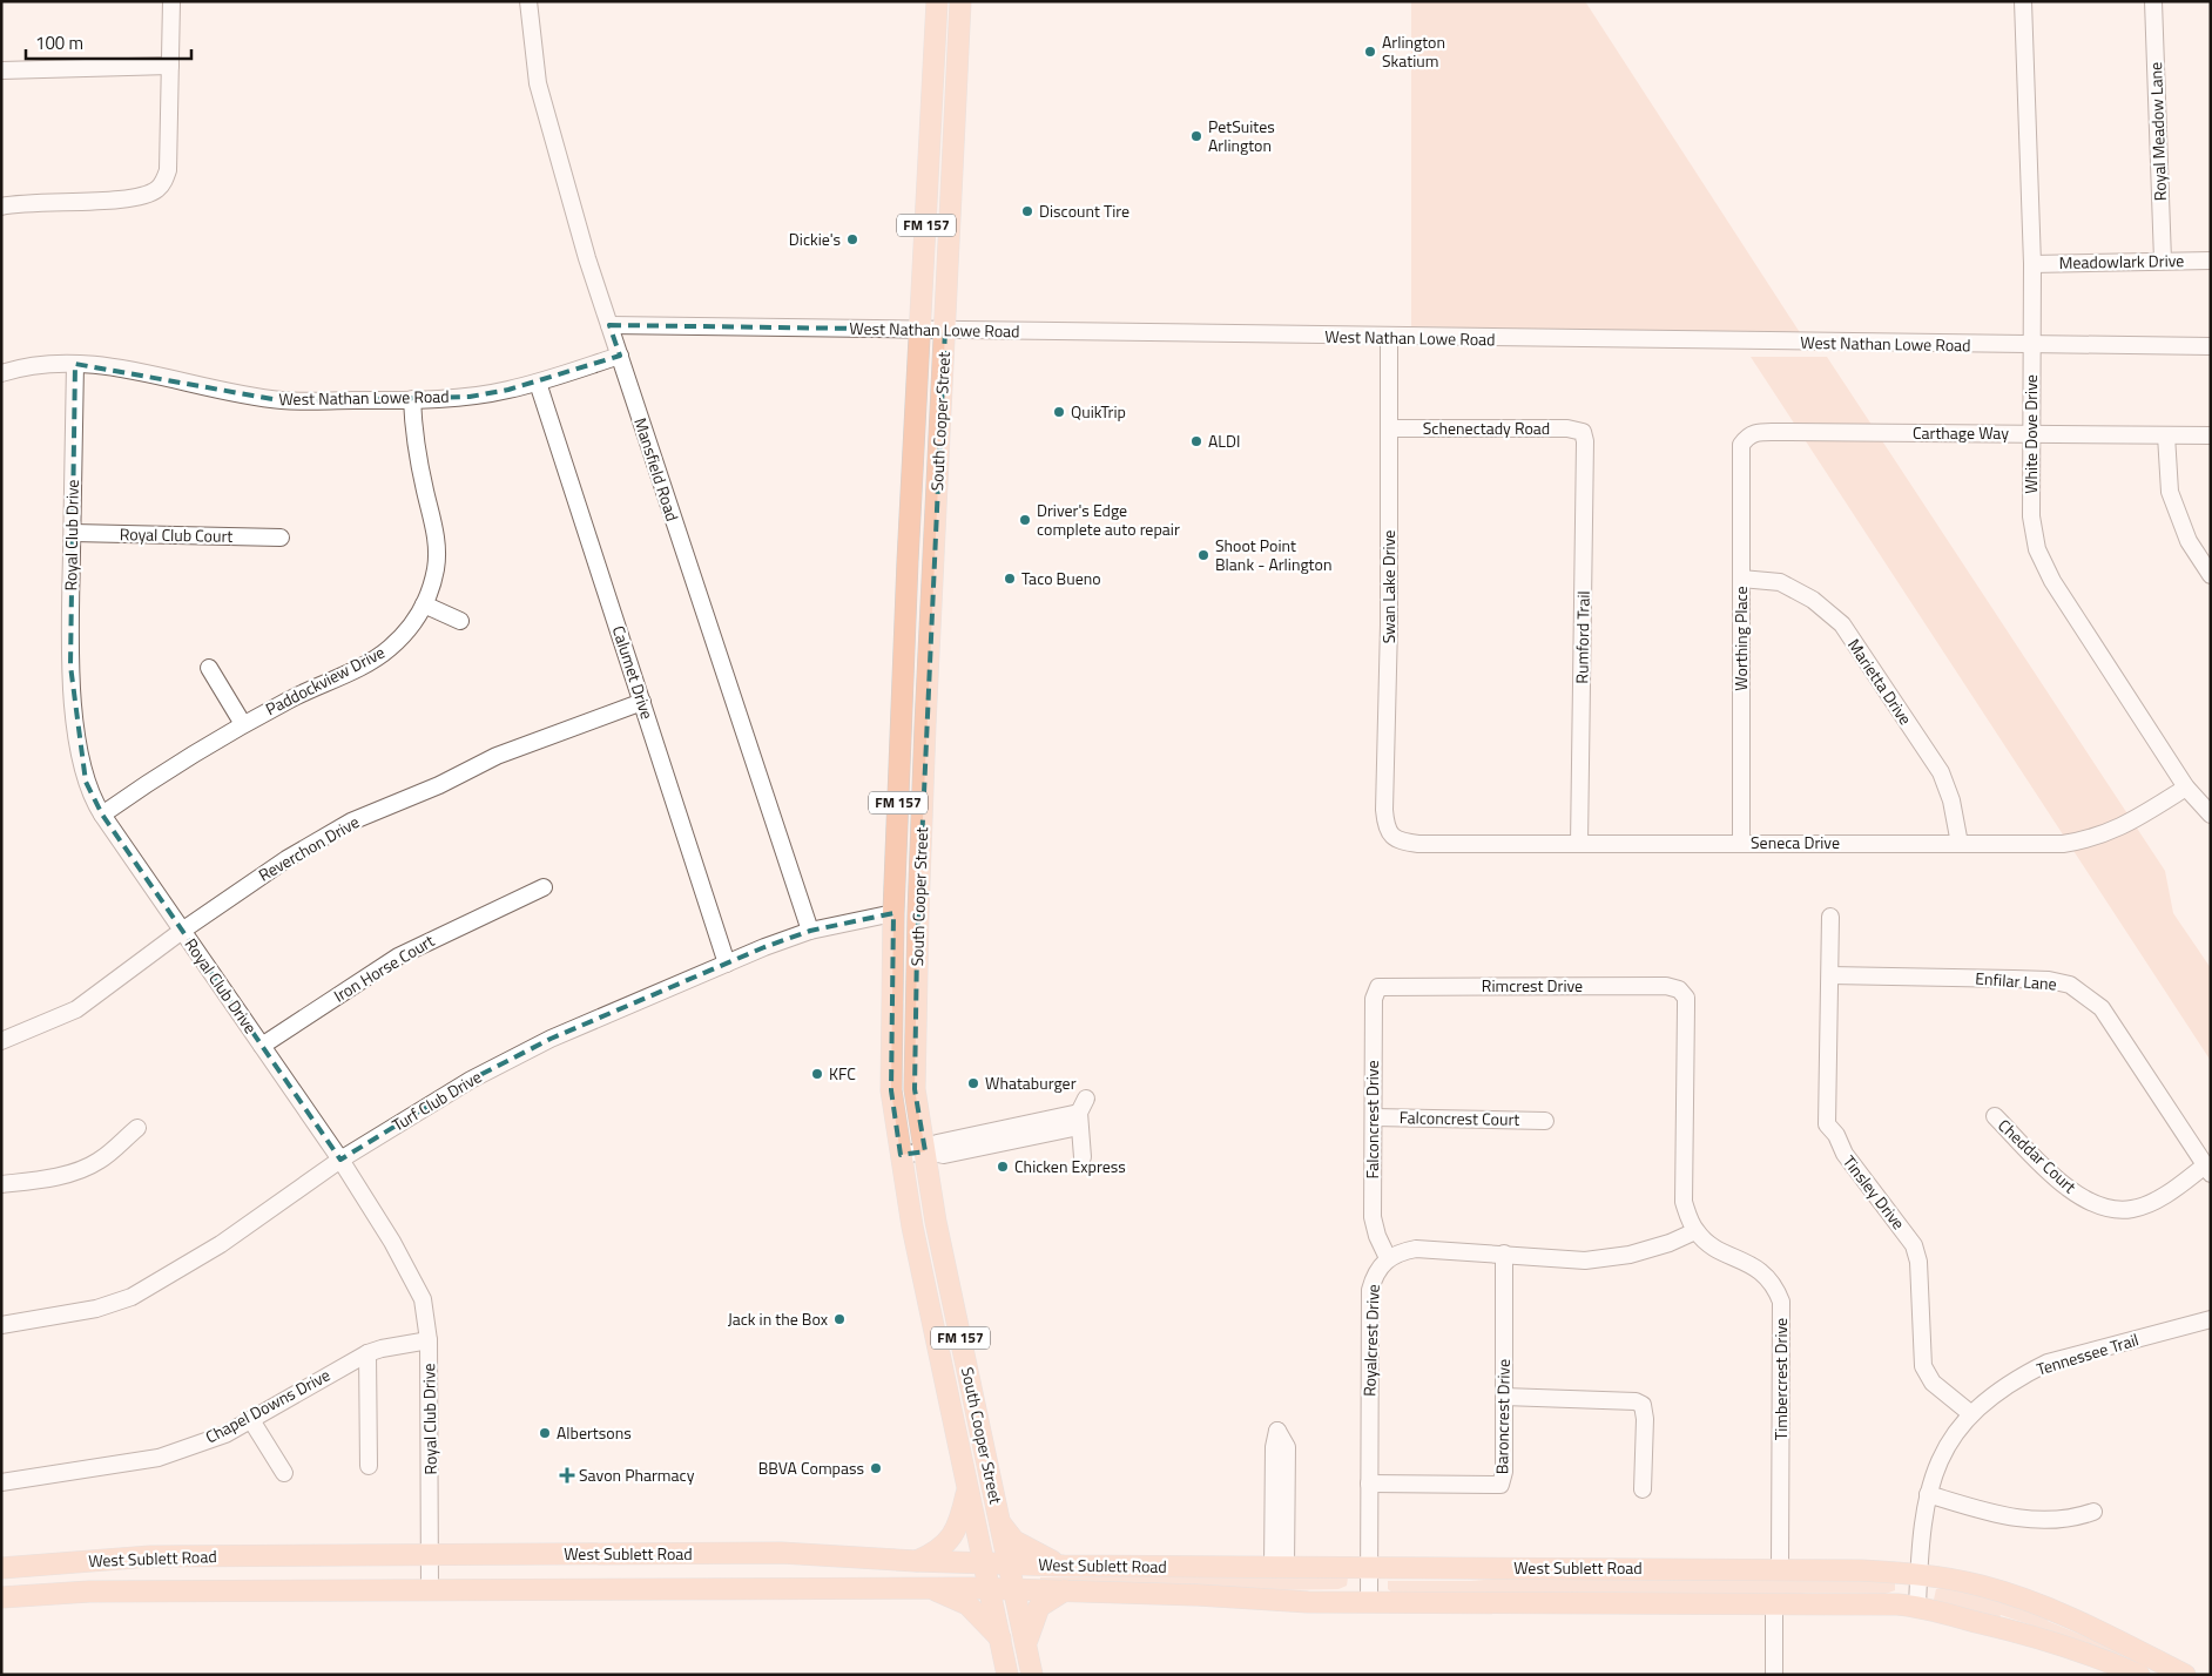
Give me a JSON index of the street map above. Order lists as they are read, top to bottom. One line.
{"streets":{"main road":["FM 157","South Cooper Street","West Sublett Road"],"street":["Royal Meadow Lane","Meadowlark Drive","West Nathan Lowe Road","Schenectady Road","Carthage Way","White Dove Drive","Mansfield Road","Royal Club Drive","Royal Club Court","Swan Lake Drive","Rumford Trail","Worthing Place","Calumet Drive","Paddockview Drive","Marietta Drive","Seneca Drive","Reverchon Drive","Iron Horse Court","Enfilar Lane","Rimcrest Drive","Turf Club Drive","Falconcrest Court","Falconcrest Drive","Cheddar Court","Tinsley Drive","Royalcrest Drive","Tennessee Trail","Timbercrest Drive","Chapel Downs Drive","Baroncrest Drive"]},"crossings":[["Royal Meadow Lane","Meadowlark Drive"],["Meadowlark Drive","White Dove Drive"],["West Nathan Lowe Road","South Cooper Street"],["West Nathan Lowe Road","White Dove Drive"],["West Nathan Lowe Road","Mansfield Road"],["West Nathan Lowe Road","Royal Club Drive"],["West Nathan Lowe Road","Swan Lake Drive"],["West Nathan Lowe Road","Calumet Drive"],["West Nathan Lowe Road","Paddockview Drive"],["South Cooper Street","Turf Club Drive"],["South Cooper Street","West Sublett Road"],["Schenectady Road","Swan Lake Drive"],["Schenectady Road","Rumford Trail"],["Carthage Way","White Dove Drive"],["Carthage Way","Worthing Place"],["White Dove Drive","Seneca Drive"],["Mansfield Road","Turf Club Drive"],["Royal Club Drive","Royal Club Court"],["Royal Club Drive","Paddockview Drive"],["Royal Club Drive","Reverchon Drive"],["Royal Club Drive","Iron Horse Court"],["Royal Club Drive","Turf Club Drive"],["Royal Club Drive","Chapel Downs Drive"],["Royal Club Drive","West Sublett Road"],["Swan Lake Drive","Seneca Drive"],["Rumford Trail","Seneca Drive"],["Worthing Place","Marietta Drive"],["Worthing Place","Seneca Drive"],["Calumet Drive","Reverchon Drive"],["Calumet Drive","Turf Club Drive"],["Marietta Drive","Seneca Drive"],["Enfilar Lane","Cheddar Court"],["Enfilar Lane","Tinsley Drive"],["Rimcrest Drive","Falconcrest Drive"],["Rimcrest Drive","Timbercrest Drive"],["Falconcrest Court","Falconcrest Drive"],["Falconcrest Drive","Royalcrest Drive"],["Tinsley Drive","Tennessee Trail"],["Royalcrest Drive","Baroncrest Drive"],["Royalcrest Drive","West Sublett Road"],["Tennessee Trail","West Sublett Road"],["Timbercrest Drive","West Sublett Road"]],"places":{"other":["Arlington Skatium","PetSuites Arlington","Discount Tire","Dickie's","QuikTrip","ALDI","Driver's Edge complete auto repair","Shoot Point Blank - Arlington","Taco Bueno","KFC","Whataburger","Chicken Express","Jack in the Box","Albertsons","BBVA Compass"],"health":["Savon Pharmacy"]},"scale_bar":"100 m"}
